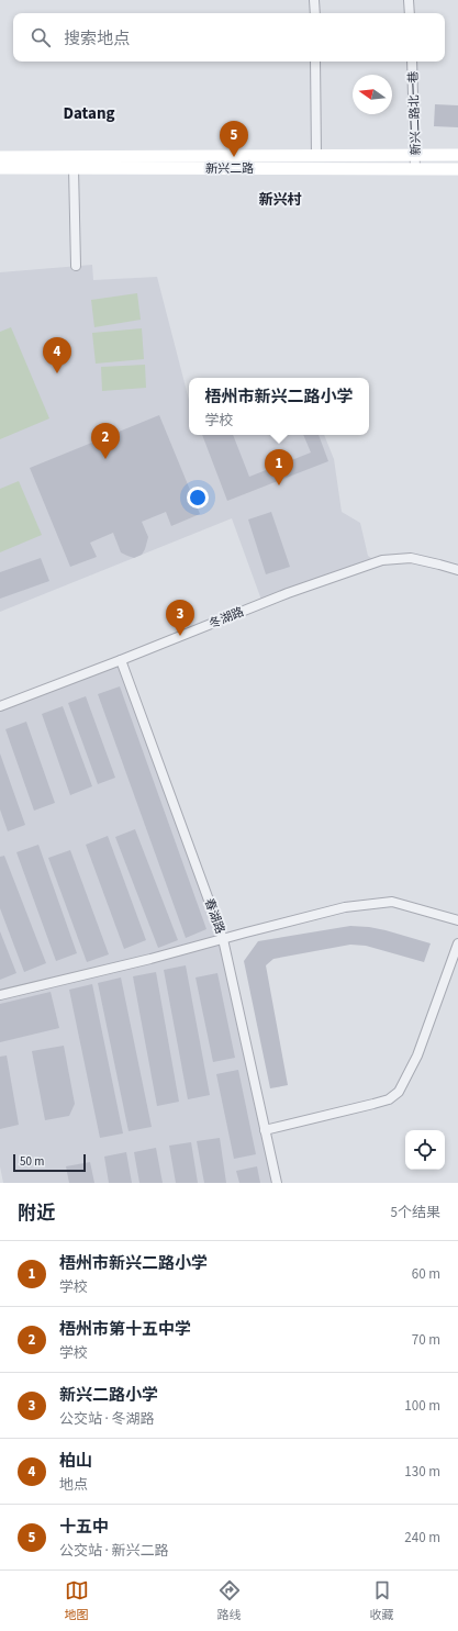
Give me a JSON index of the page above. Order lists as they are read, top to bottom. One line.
{"streets":{"main road":["新兴二路"],"street":["新兴二路北一巷","冬湖路","春湖路"]},"crossings":[["新兴二路北一巷","新兴二路"],["冬湖路","春湖路"]],"districts":["Datang","新兴村"],"scale_bar":"50 m","north":"left","page":{"search":"搜索地点","pins":["5","4","2","1","3"],"popup":["梧州市新兴二路小学","学校"],"scale":"50 m","heading":["附近","5个结果"],"list":[{"mark":"1","name":"梧州市新兴二路小学","note":"学校","value":"60 m"},{"mark":"2","name":"梧州市第十五中学","note":"学校","value":"70 m"},{"mark":"3","name":"新兴二路小学","note":"公交站 · 冬湖路","value":"100 m"},{"mark":"4","name":"柏山","note":"地点","value":"130 m"},{"mark":"5","name":"十五中","note":"公交站 · 新兴二路","value":"240 m"}],"nav":["地图","路线","收藏"]}}
